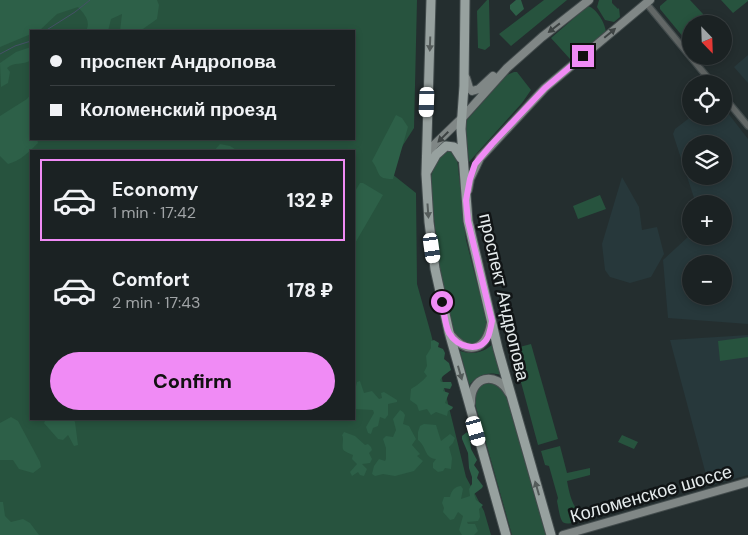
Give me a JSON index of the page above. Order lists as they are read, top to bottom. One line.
{"streets":{"main road":["проспект Андропова","Коломенское шоссе"]},"north":"bottom right","page":{"map_buttons":["+","−"],"banner":["проспект Андропова","Коломенский проезд"],"list":[{"name":"Economy","note":"1 min · 17:42","value":"132 ₽"},{"name":"Comfort","note":"2 min · 17:43","value":"178 ₽"}],"buttons":"Confirm"}}
